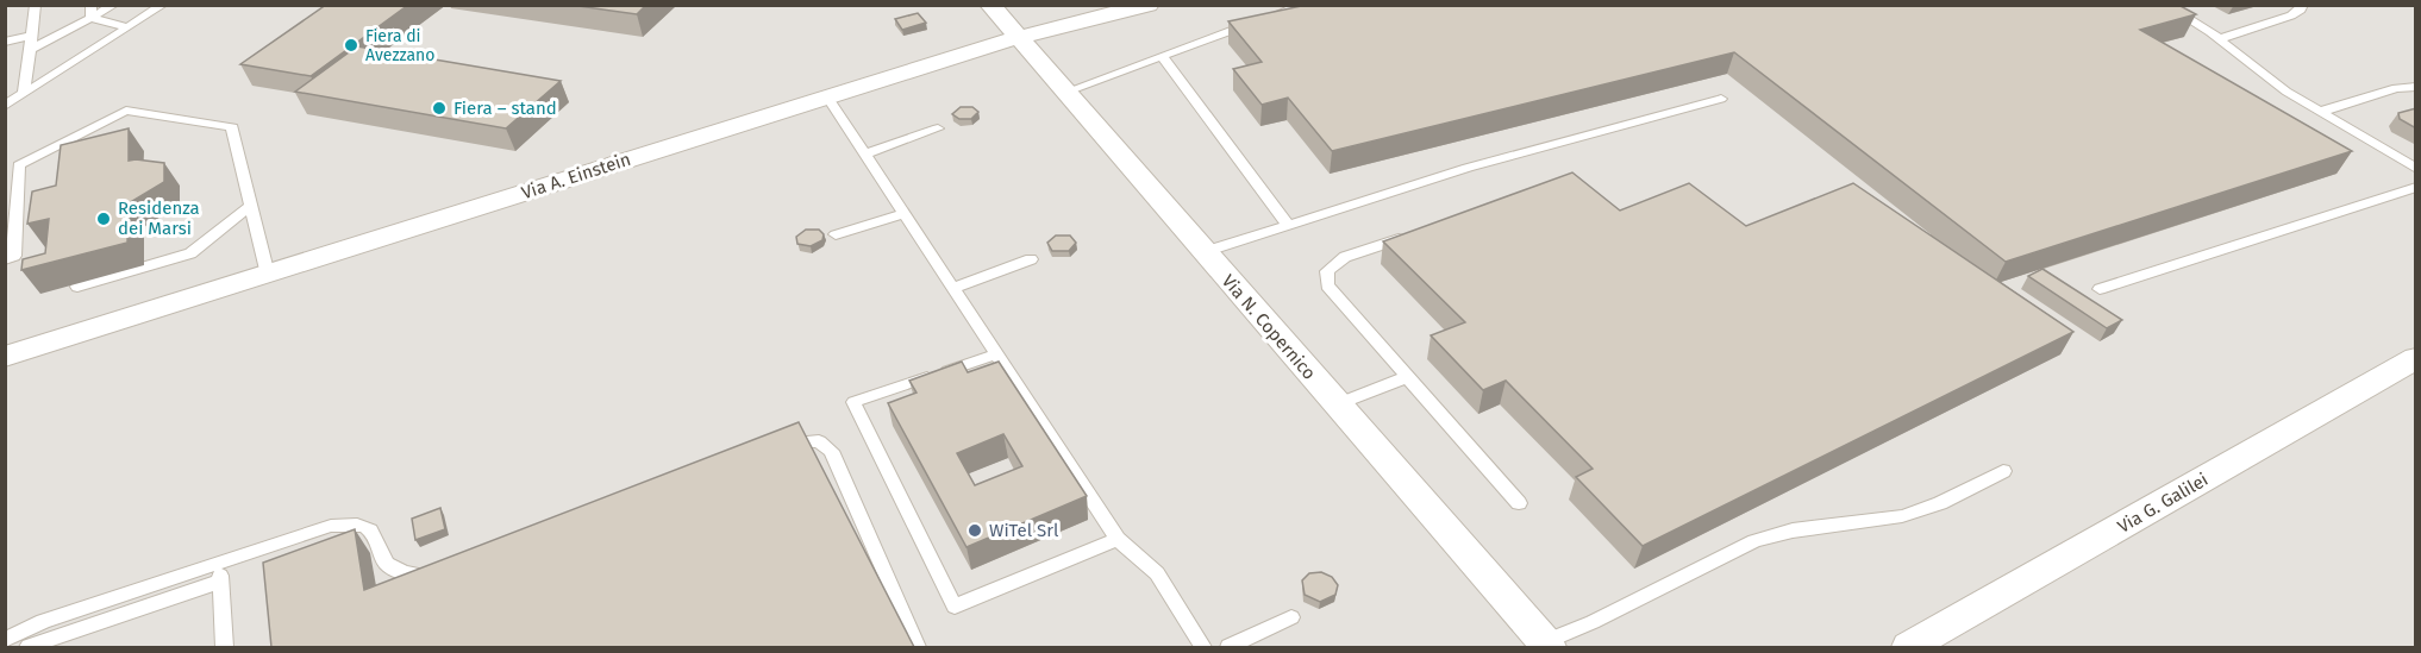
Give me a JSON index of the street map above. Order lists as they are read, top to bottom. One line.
{"streets":{"street":["Via A. Einstein","Via N. Copernico","Via G. Galilei"]},"crossings":[["Via A. Einstein","Via N. Copernico"]],"places":["Fiera di Avezzano","Fiera – stand","Residenza dei Marsi","WiTel Srl"]}
